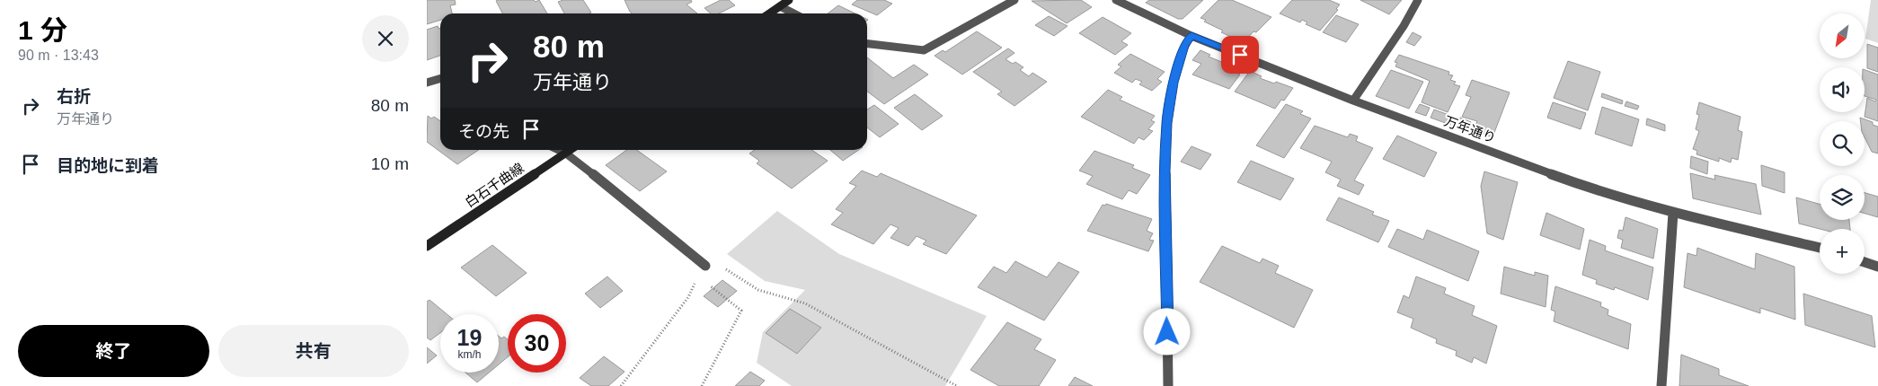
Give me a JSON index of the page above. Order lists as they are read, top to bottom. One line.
{"streets":{"main road":["白石千曲線"],"street":["万年通り"]},"north":"bottom left","page":{"heading":["1 分","90 m · 13:43"],"map_buttons":"+","turn":["80 m","万年通り"],"list":[{"name":"右折","note":"万年通り","value":"80 m"},{"name":"目的地に到着","value":"10 m"}],"then":"その先","speed":"19 km/h","limit":"30","buttons":["終了","共有"]}}
